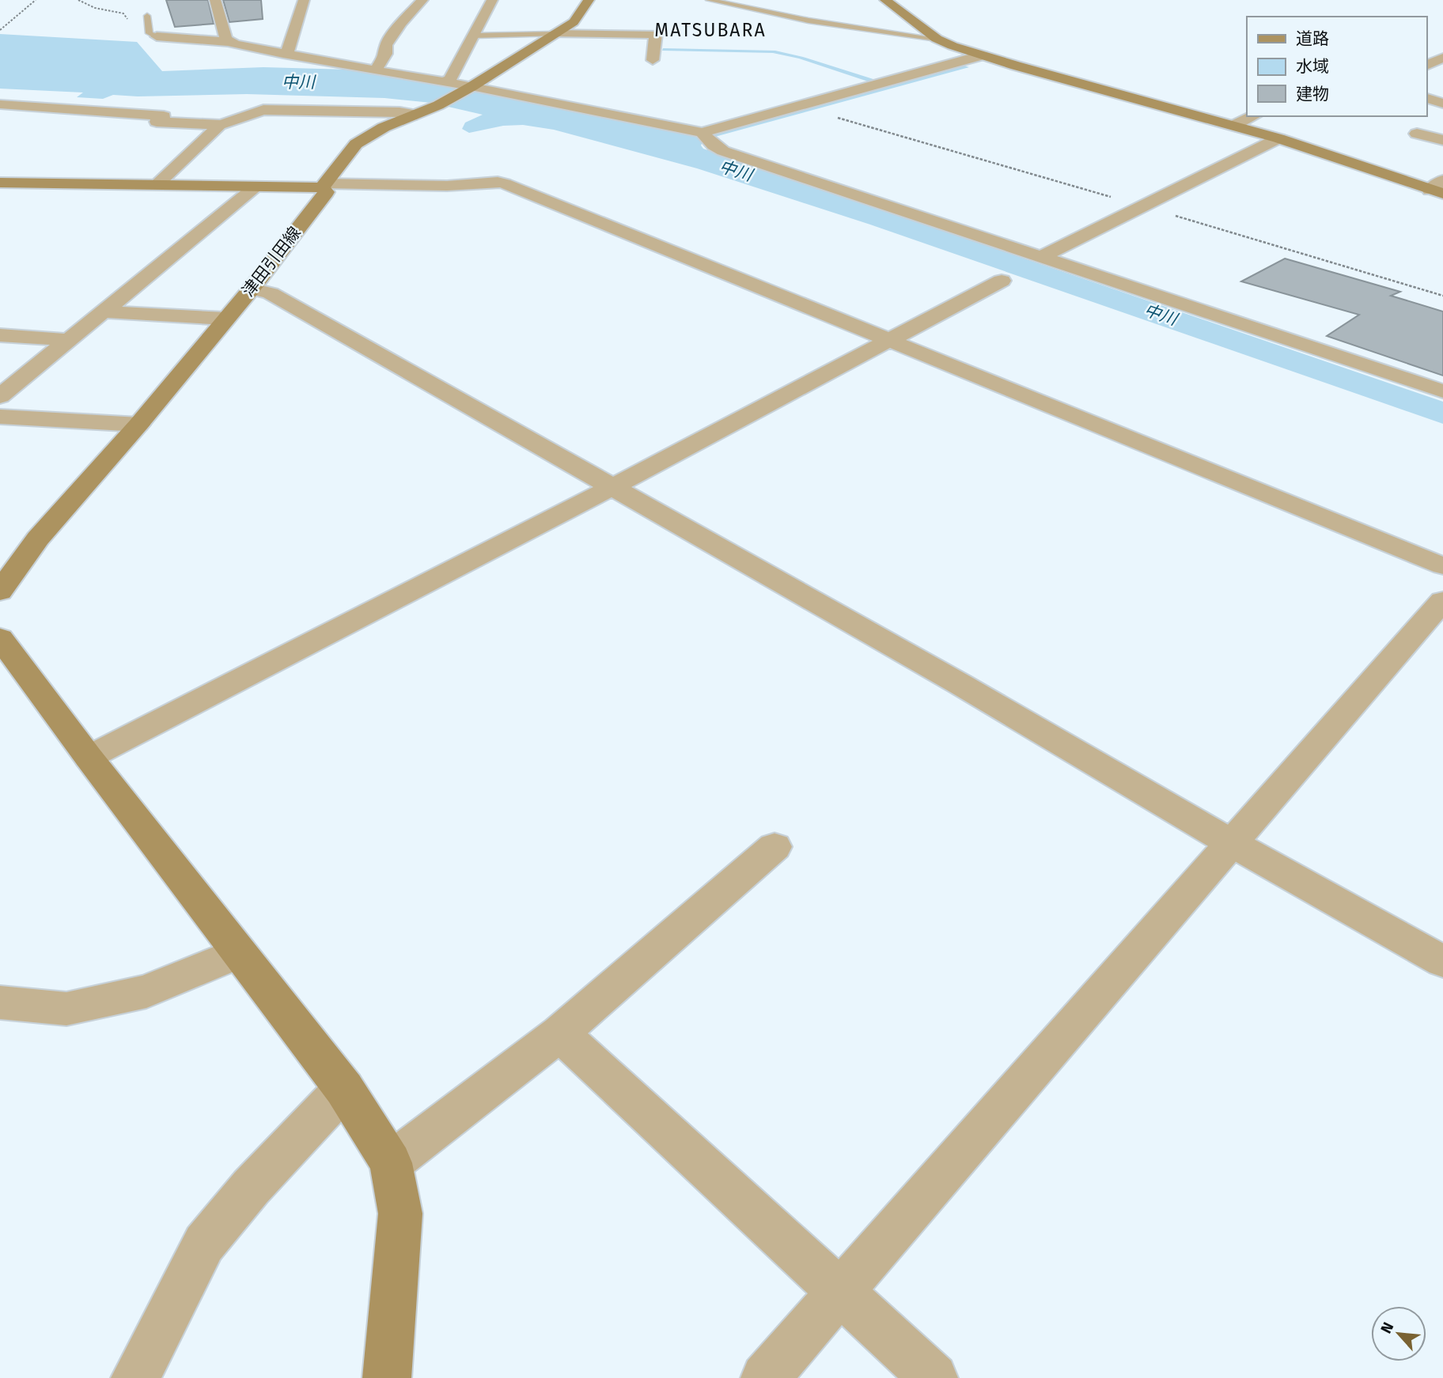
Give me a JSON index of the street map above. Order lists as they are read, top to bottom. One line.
{"streets":{"street":["津田引田線"]},"districts":["MATSUBARA"],"water":["中川"],"legend":["道路","水域","建物"],"north":"top left"}
